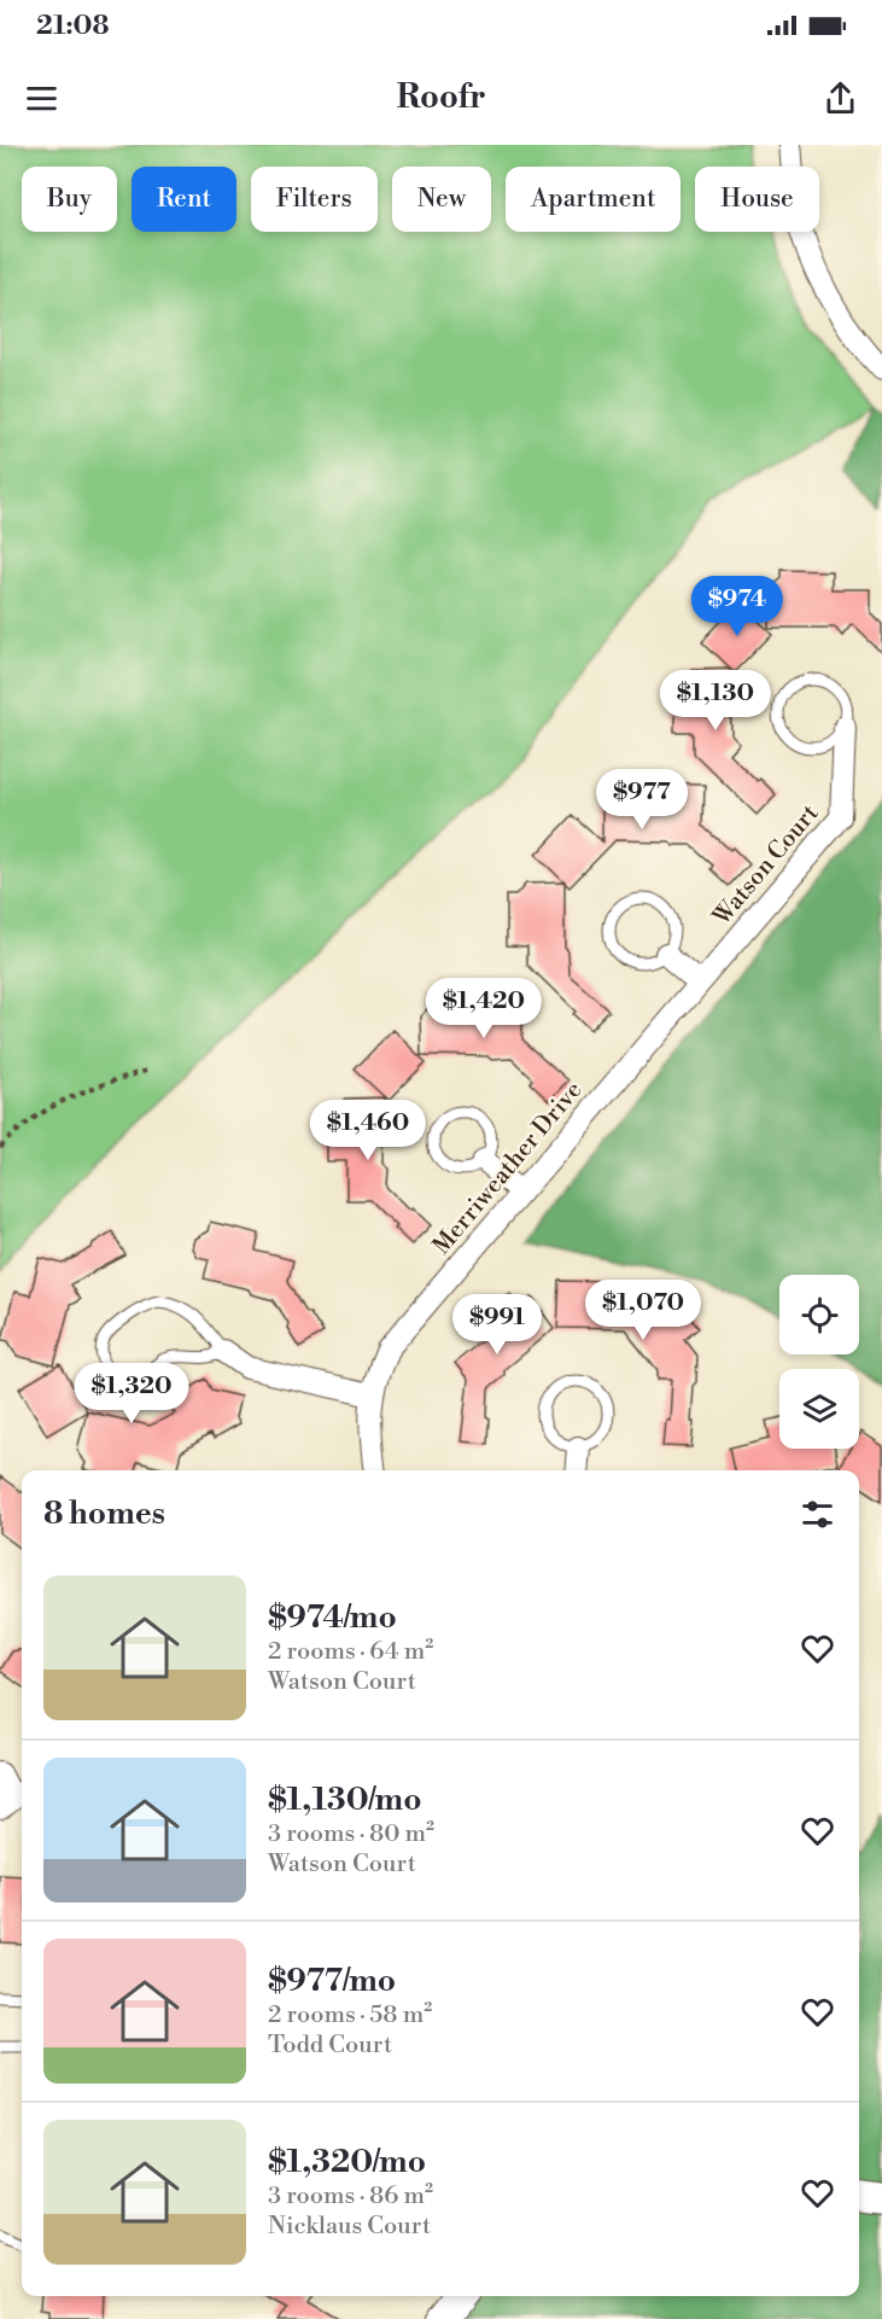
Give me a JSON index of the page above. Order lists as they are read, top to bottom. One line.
{"streets":{"street":["Watson Court","Merriweather Drive"]},"crossings":[["Watson Court","Merriweather Drive"]],"page":{"status":"21:08","header":"Roofr","chip":["Buy","Rent","Filters","New","Apartment","House"],"price":["$974","$1,130","$977","$1,420","$1,460","$1,070","$991","$1,320"],"heading":"8 homes","list":[{"name":"$974/mo","note":"2 rooms · 64 m² · Watson Court"},{"name":"$1,130/mo","note":"3 rooms · 80 m² · Watson Court"},{"name":"$977/mo","note":"2 rooms · 58 m² · Todd Court"},{"name":"$1,320/mo","note":"3 rooms · 86 m² · Nicklaus Court"}]}}
